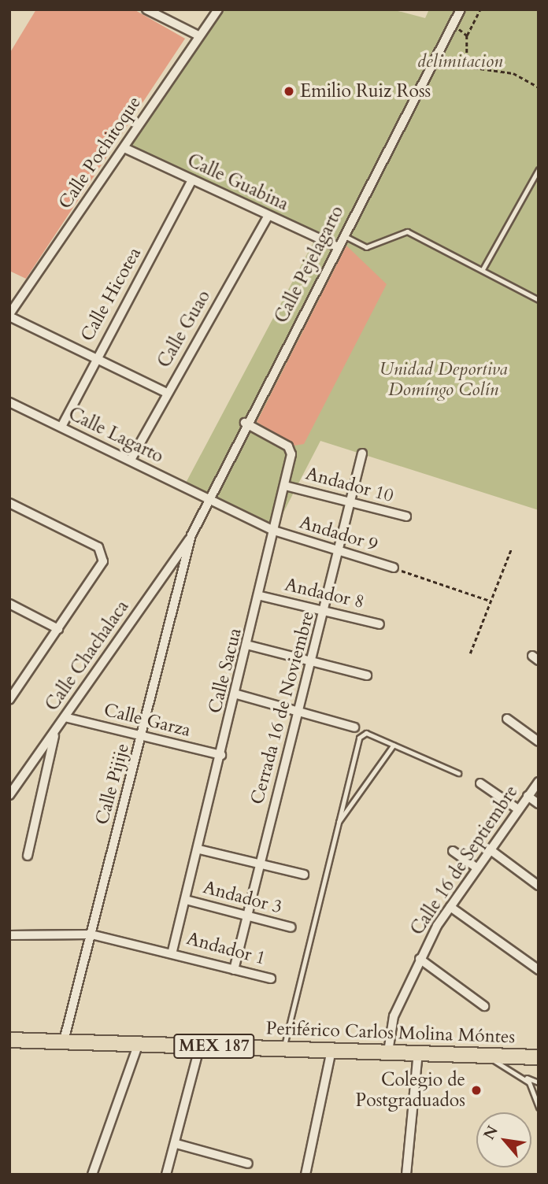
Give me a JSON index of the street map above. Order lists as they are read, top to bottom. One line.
{"streets":{"main road":["Periférico Carlos Molina Móntes","MEX 187"],"street":["Calle Pochitoque","Calle Guabina","Calle Pejelagarto","Calle Hicotea","Calle Guao","Calle Lagarto","Andador 10","Andador 9","Andador 8","Calle Chachalaca","Calle Sacua","Cerrada 16 de Noviembre","Calle Garza","Calle Pijije","Calle 16 de Septiembre","Andador 3","Andador 1"]},"crossings":[["Calle Pochitoque","Calle Guabina"],["Calle Guabina","Calle Pejelagarto"],["Calle Guabina","Calle Hicotea"],["Calle Guabina","Calle Guao"],["Calle Pejelagarto","Calle Lagarto"],["Calle Pejelagarto","Calle Chachalaca"],["Calle Pejelagarto","Calle Sacua"],["Calle Pejelagarto","Calle Pijije"],["Calle Hicotea","Calle Lagarto"],["Calle Guao","Calle Lagarto"],["Calle Lagarto","Andador 9"],["Calle Lagarto","Calle Sacua"],["Andador 10","Calle Sacua"],["Andador 10","Cerrada 16 de Noviembre"],["Andador 9","Calle Sacua"],["Andador 9","Cerrada 16 de Noviembre"],["Andador 8","Calle Sacua"],["Andador 8","Cerrada 16 de Noviembre"],["Calle Chachalaca","Calle Garza"],["Calle Chachalaca","Calle Pijije"],["Calle Sacua","Calle Garza"],["Calle Sacua","Andador 3"],["Calle Sacua","Andador 1"],["Cerrada 16 de Noviembre","Andador 3"],["Cerrada 16 de Noviembre","Andador 1"],["Calle Garza","Calle Pijije"],["Calle Pijije","Andador 1"],["Calle Pijije","Periférico Carlos Molina Móntes"],["Calle 16 de Septiembre","Periférico Carlos Molina Móntes"]],"parks":["delimitacion","Unidad Deportiva Domíngo Colín"],"places":["Emilio Ruiz Ross","Colegio de Postgraduados"],"north":"top left"}
